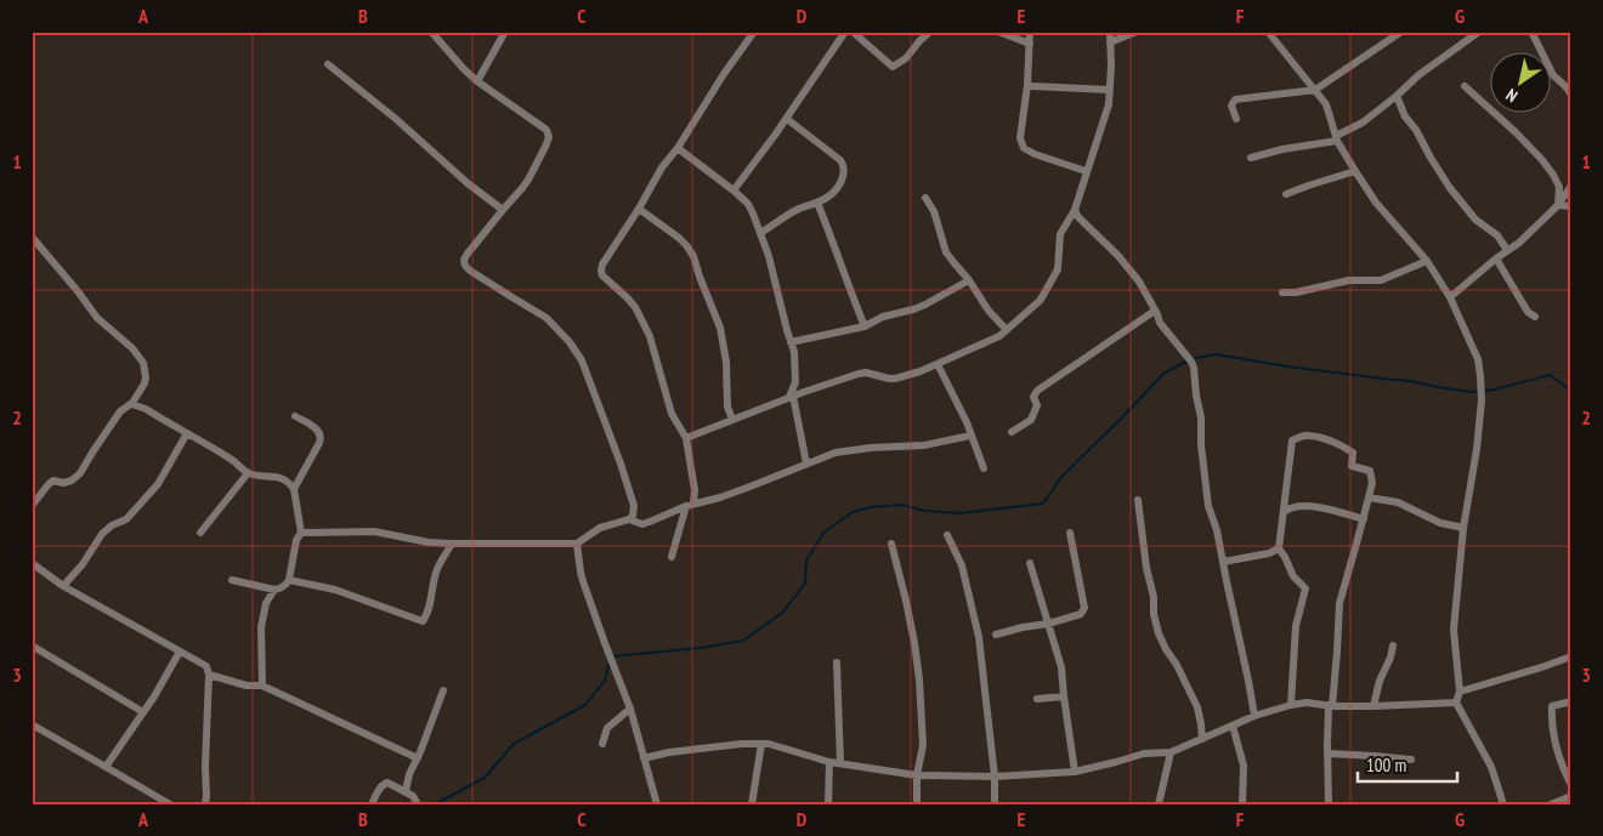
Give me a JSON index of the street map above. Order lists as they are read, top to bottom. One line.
{"scale_bar":"100 m","north":"bottom left","grid":{"columns":["A","B","C","D","E","F","G"],"rows":["1","2","3"]}}
